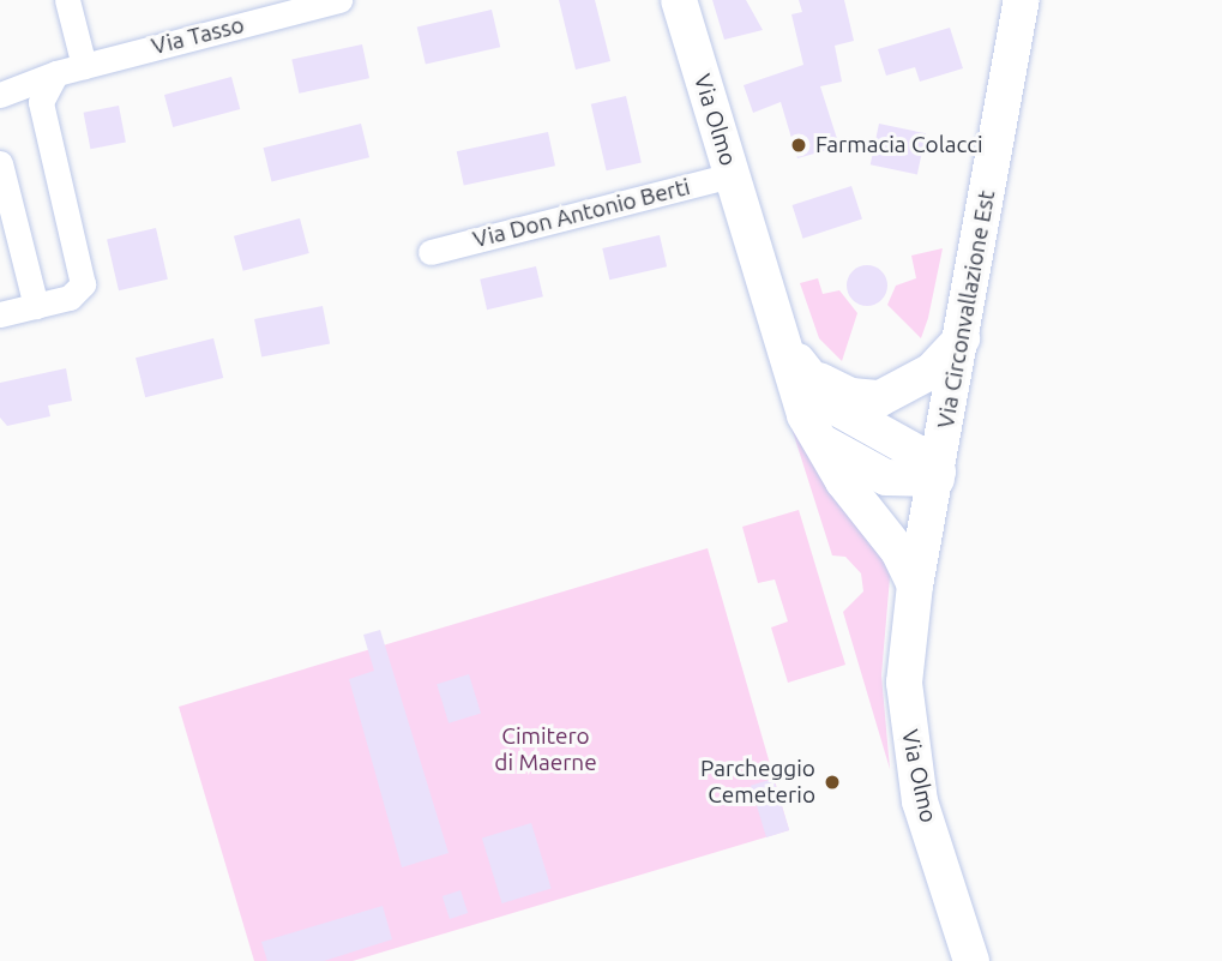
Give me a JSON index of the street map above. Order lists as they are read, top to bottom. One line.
{"streets":{"street":["Via Tasso","Via Olmo","Via Don Antonio Berti","Via Circonvallazione Est"]},"crossings":[["Via Olmo","Via Don Antonio Berti"],["Via Olmo","Via Circonvallazione Est"]],"parks":["Cimitero di Maerne"],"places":["Farmacia Colacci","Parcheggio Cemeterio"]}
